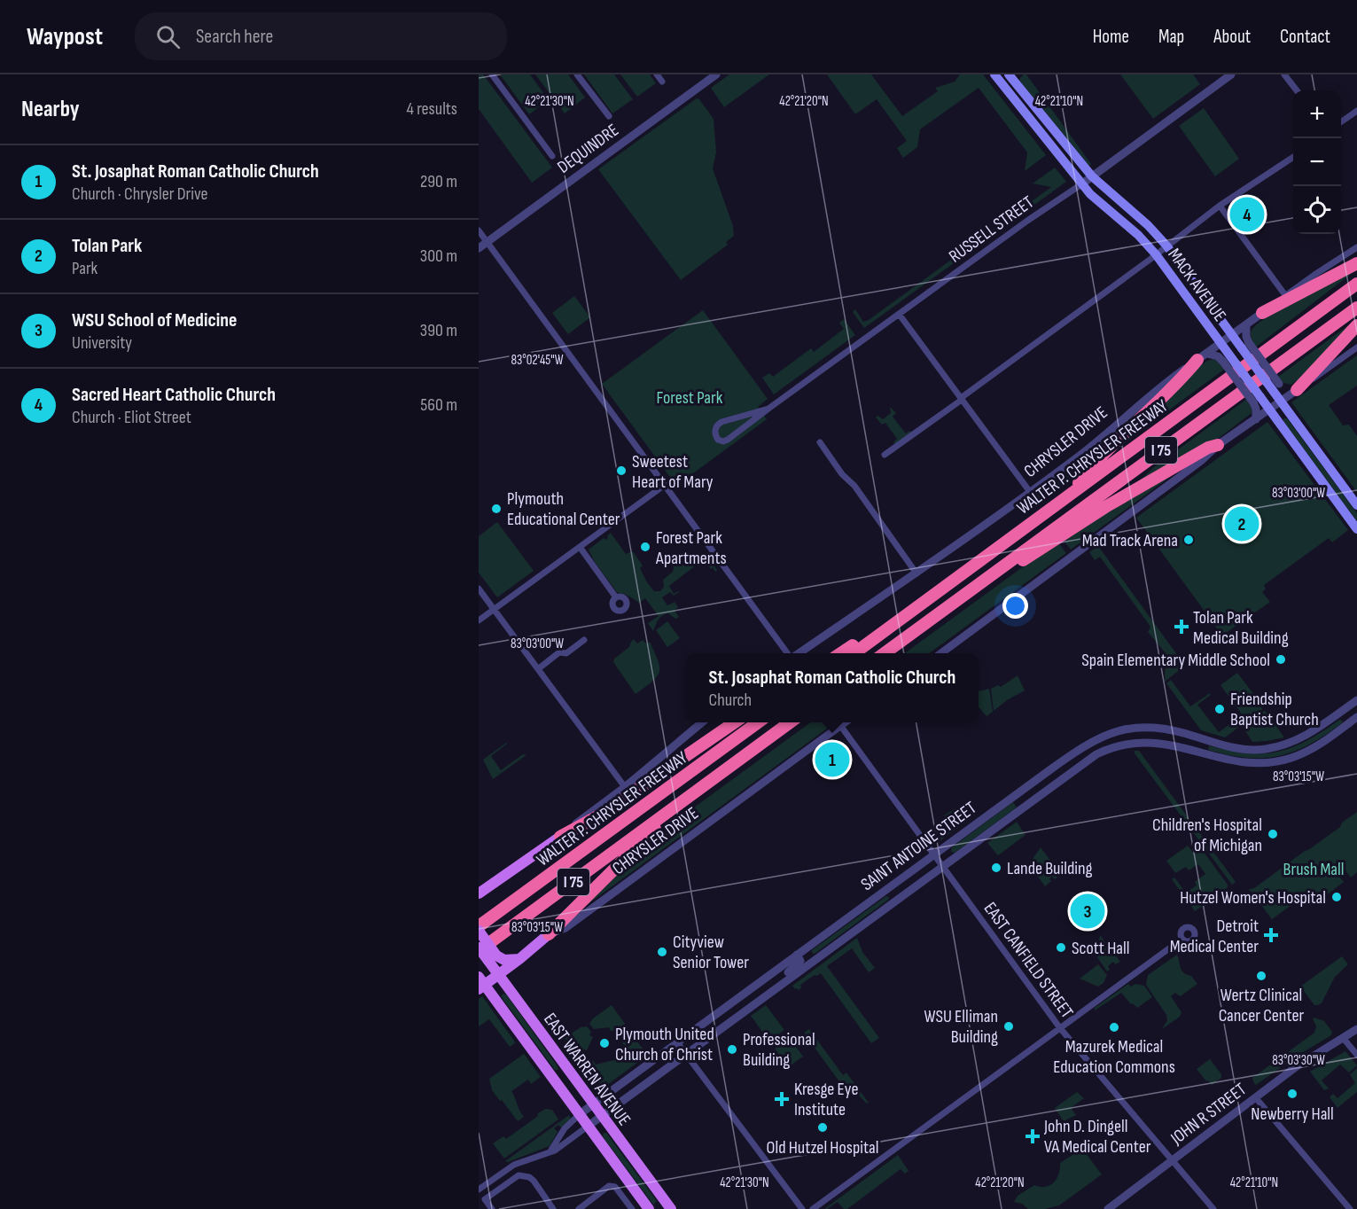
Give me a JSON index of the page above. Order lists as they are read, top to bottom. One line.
{"streets":{"highway":["I 75","WALTER P. CHRYSLER FREEWAY"],"main road":["MACK AVENUE","CHRYSLER DRIVE","EAST WARREN AVENUE"],"street":["DEQUINDRE","RUSSELL STREET","SAINT ANTOINE STREET","EAST CANFIELD STREET","JOHN R STREET"]},"crossings":[["RUSSELL STREET","MACK AVENUE"],["MACK AVENUE","CHRYSLER DRIVE"],["CHRYSLER DRIVE","EAST CANFIELD STREET"],["CHRYSLER DRIVE","EAST WARREN AVENUE"],["WALTER P. CHRYSLER FREEWAY","EAST WARREN AVENUE"],["SAINT ANTOINE STREET","EAST CANFIELD STREET"],["SAINT ANTOINE STREET","EAST WARREN AVENUE"],["EAST CANFIELD STREET","JOHN R STREET"]],"parks":["Forest Park","Brush Mall"],"places":{"other":["Sweetest Heart of Mary","Plymouth Educational Center","Mad Track Arena","Forest Park Apartments","Spain Elementary Middle School","Friendship Baptist Church","Children's Hospital of Michigan","Lande Building","Hutzel Women's Hospital","Scott Hall","Cityview Senior Tower","Wertz Clinical Cancer Center","WSU Elliman Building","Mazurek Medical Education Commons","Plymouth United Church of Christ","Professional Building","Newberry Hall","Old Hutzel Hospital"],"health":["Tolan Park Medical Building","Detroit Medical Center","Kresge Eye Institute","John D. Dingell VA Medical Center"]},"page":{"header":"Waypost","search":"Search here","nav":["Home","Map","About","Contact"],"heading":["Nearby","4 results"],"map_buttons":["+","−"],"list":[{"mark":"1","name":"St. Josaphat Roman Catholic Church","note":"Church · Chrysler Drive","value":"290 m"},{"mark":"2","name":"Tolan Park","note":"Park","value":"300 m"},{"mark":"3","name":"WSU School of Medicine","note":"University","value":"390 m"},{"mark":"4","name":"Sacred Heart Catholic Church","note":"Church · Eliot Street","value":"560 m"}],"pins":["4","2","1","3"],"popup":["St. Josaphat Roman Catholic Church","Church"]},"coordinates":["42°21'30\"N","42°21'20\"N","42°21'10\"N","83°02'45\"W","83°03'00\"W","83°03'15\"W","83°03'30\"W"]}
